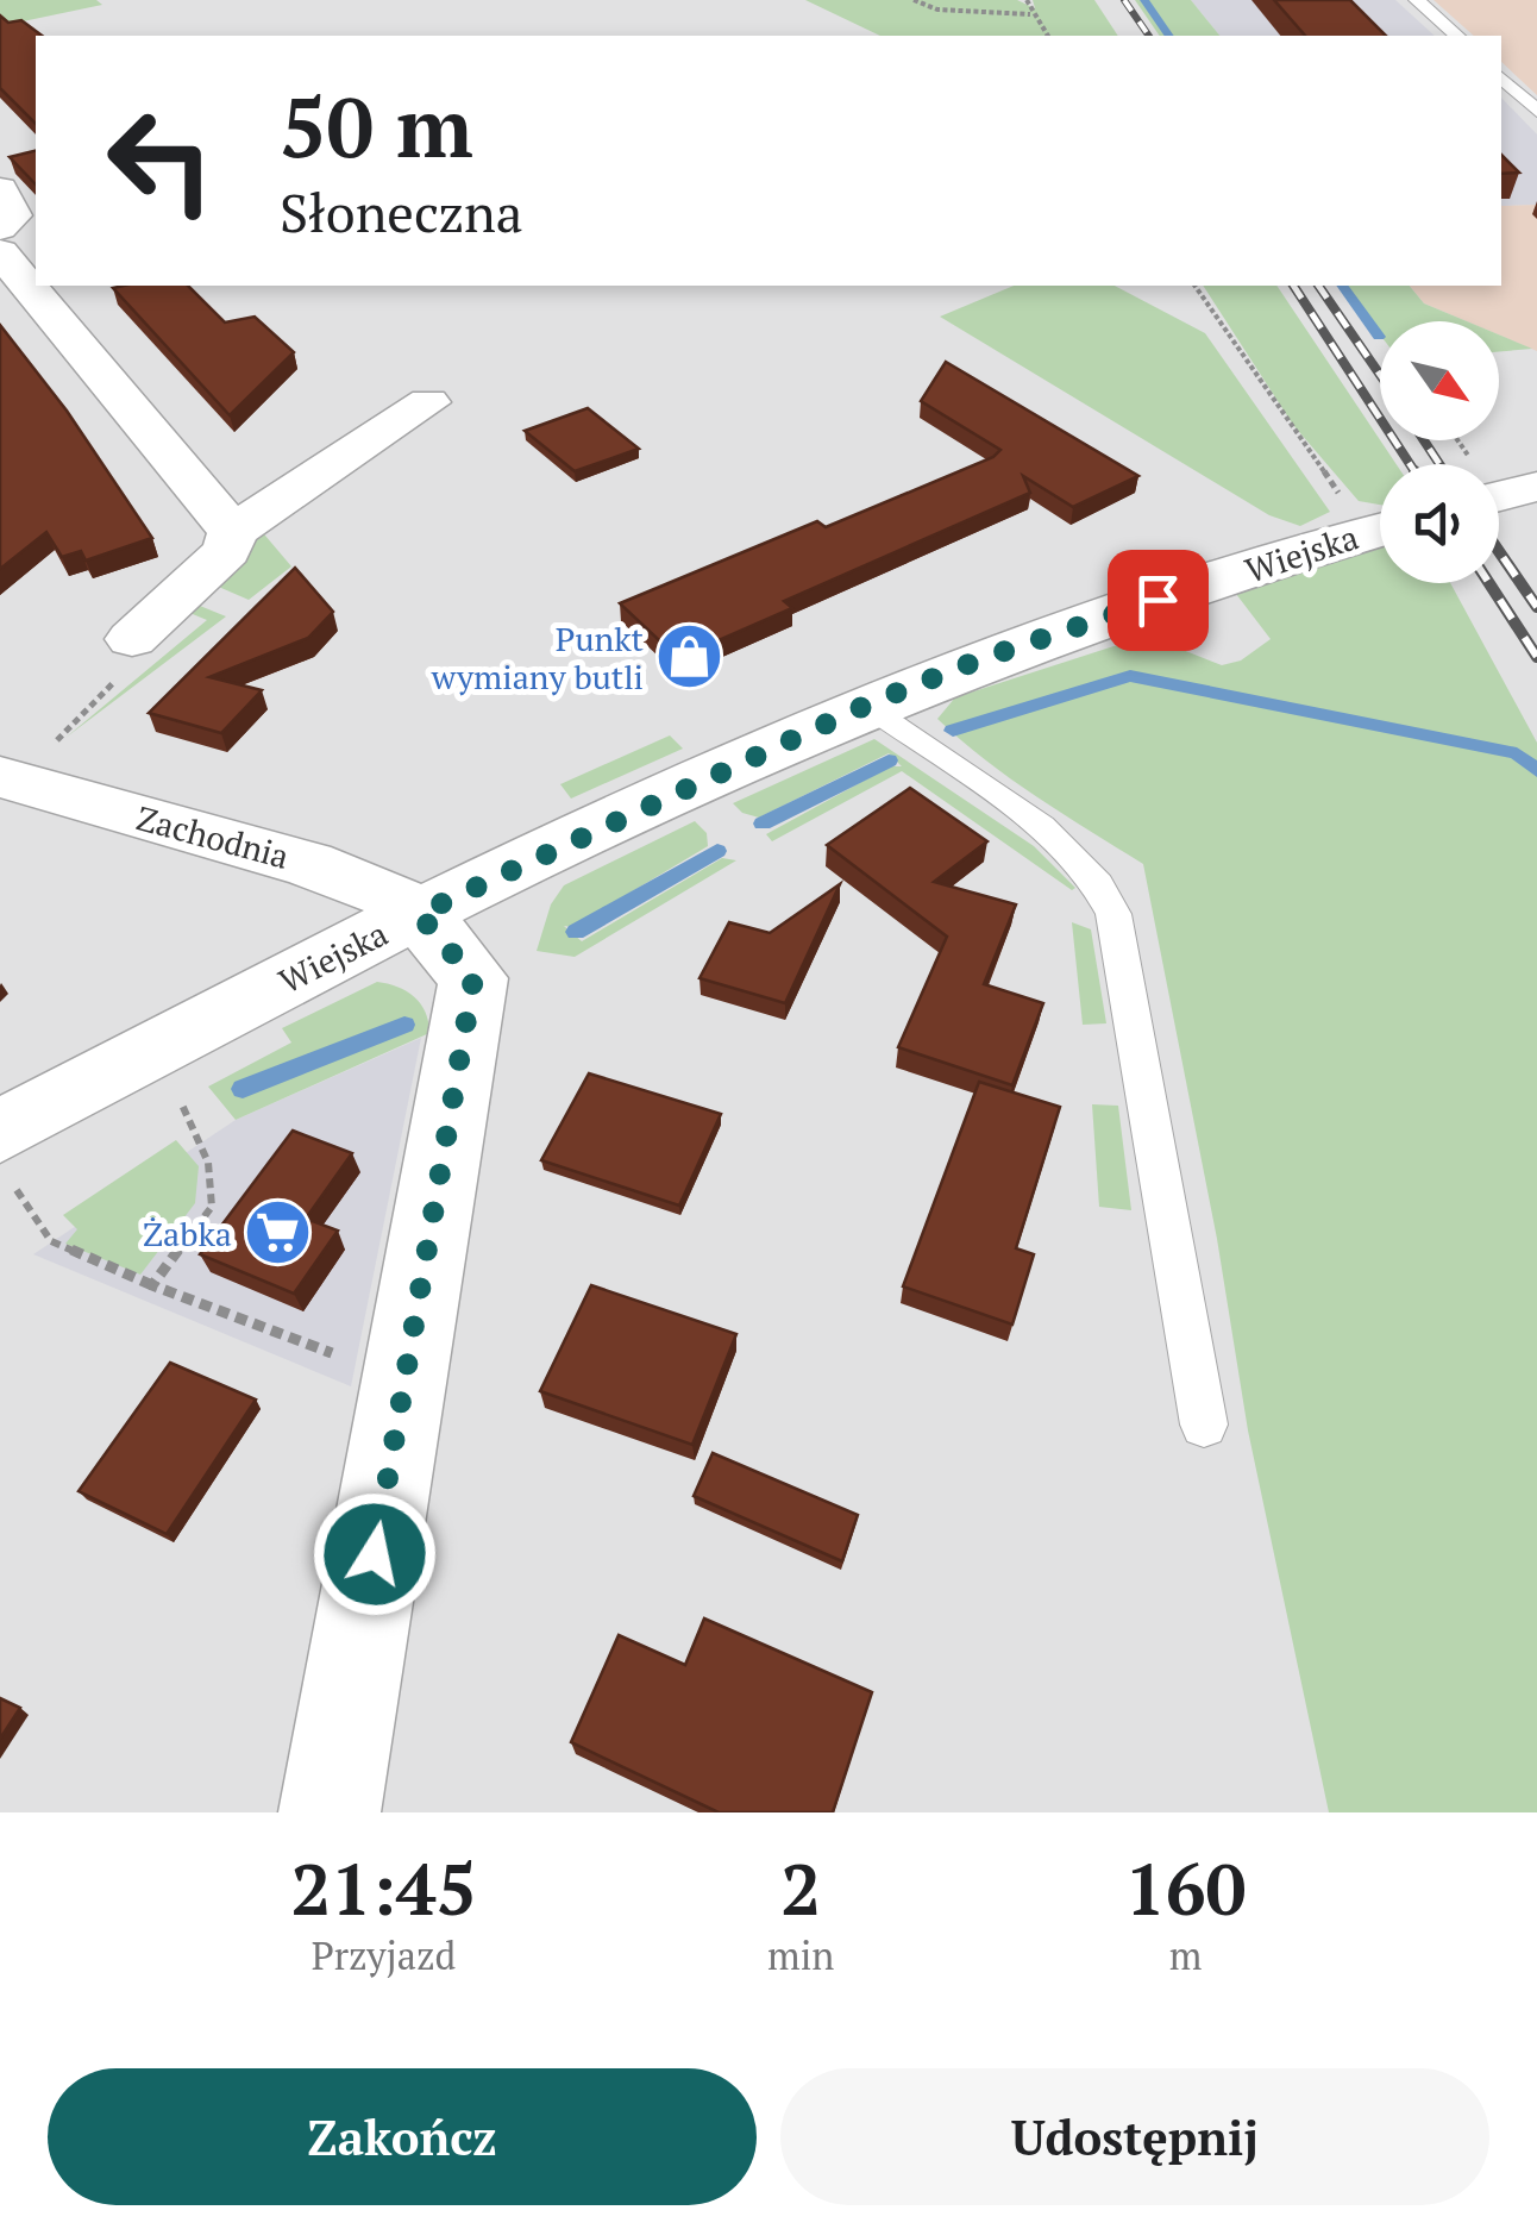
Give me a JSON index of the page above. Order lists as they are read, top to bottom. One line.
{"streets":{"street":["Wiejska","Zachodnia"]},"crossings":[["Wiejska","Zachodnia"]],"places":{"shop":["Punkt wymiany butli"],"supermarket":["Żabka"]},"north":"bottom right","page":{"turn":["50 m","Słoneczna"],"eta":["21:45","Przyjazd","2","min","160","m"],"buttons":["Zakończ","Udostępnij"]}}
